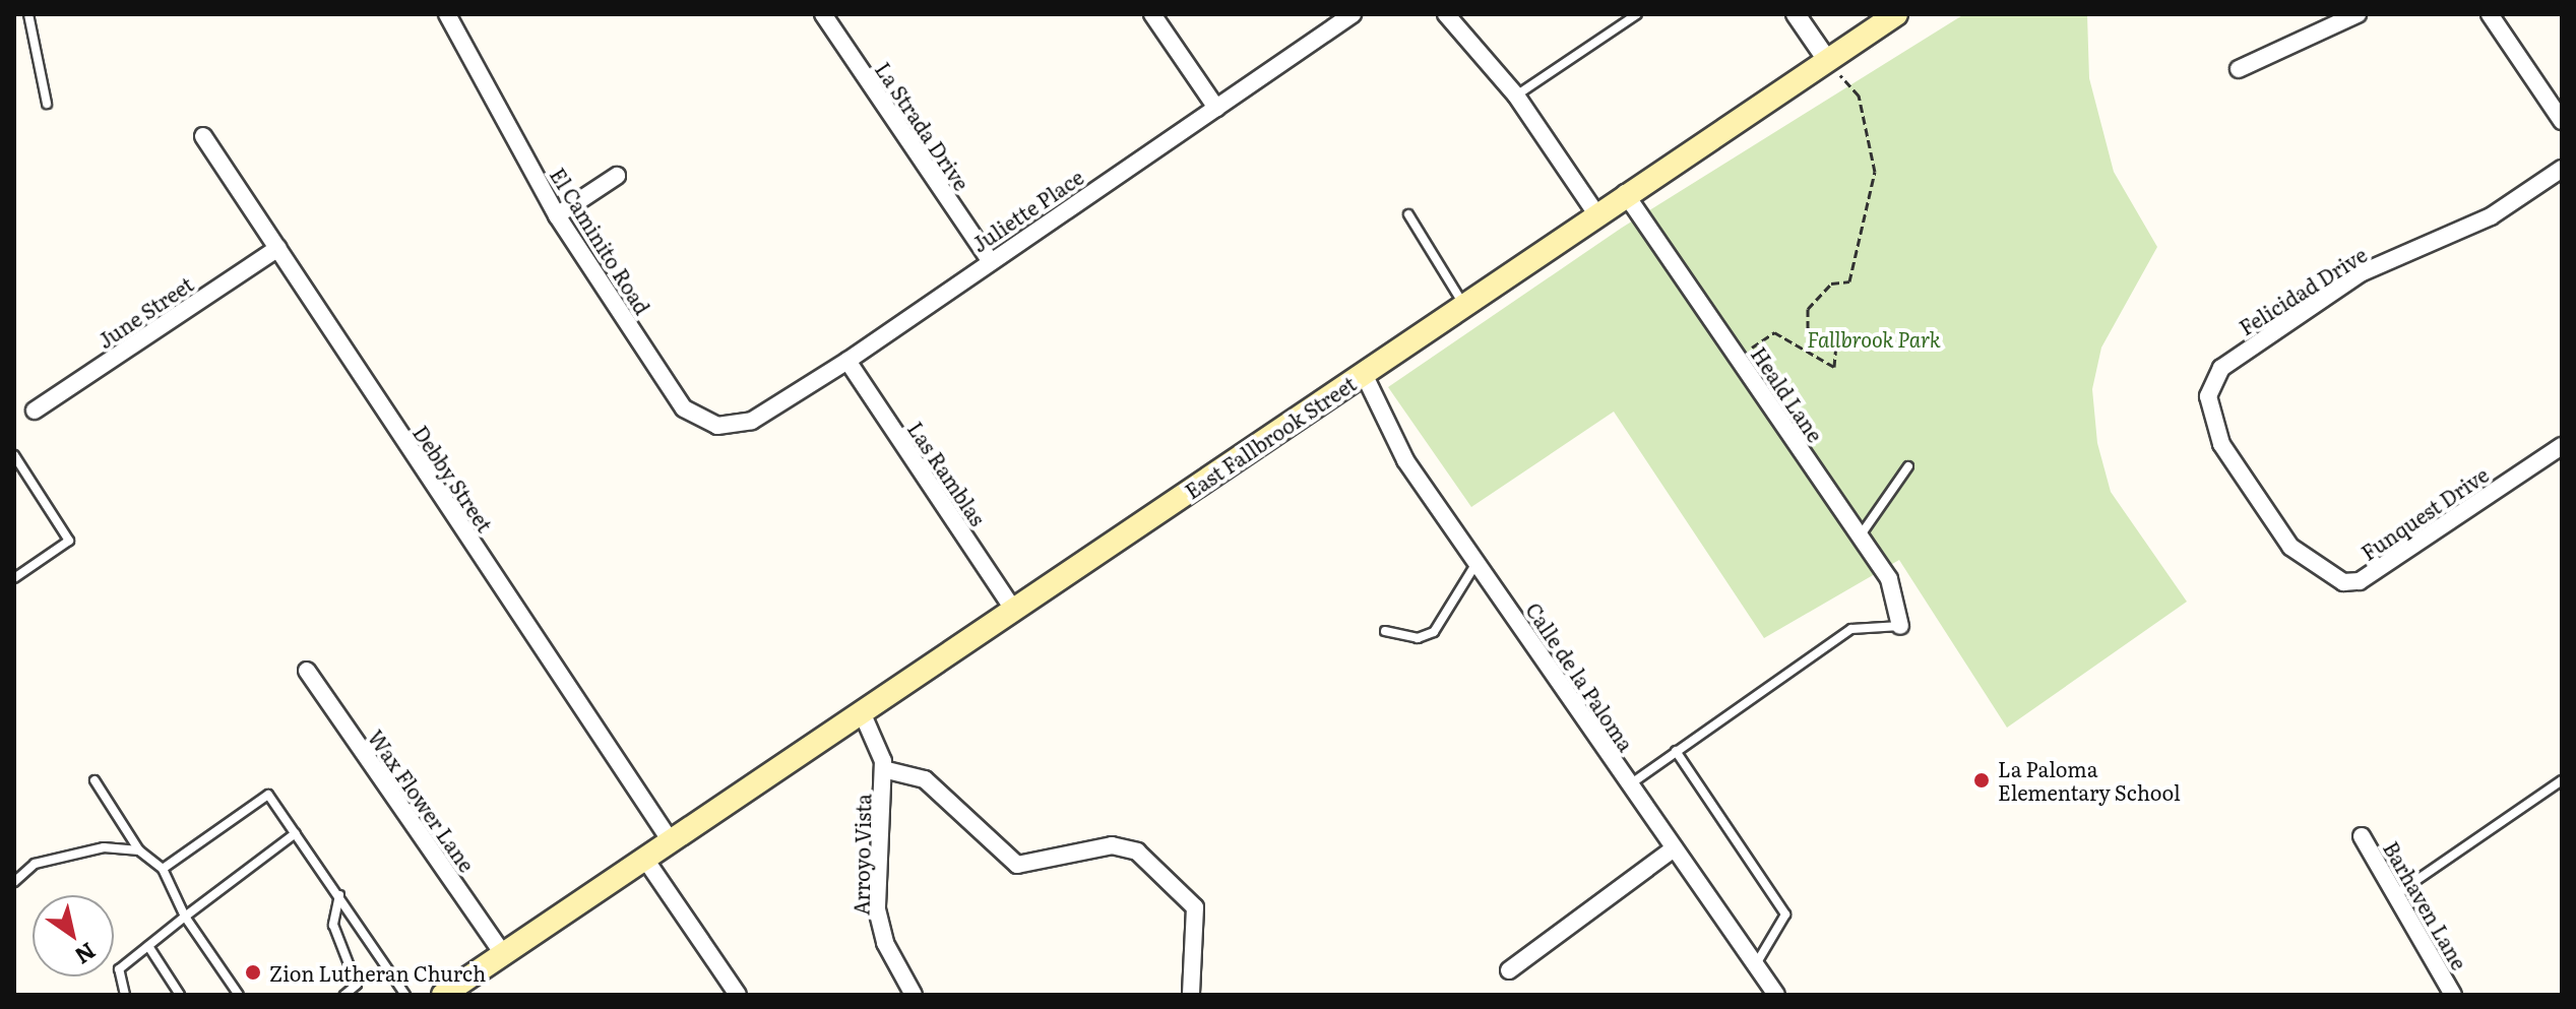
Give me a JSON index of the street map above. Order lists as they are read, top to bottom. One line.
{"streets":{"main road":["East Fallbrook Street"],"street":["La Strada Drive","Juliette Place","El Caminito Road","Felicidad Drive","June Street","Heald Lane","Las Ramblas","Debby Street","Funquest Drive","Calle de la Paloma","Wax Flower Lane","Arroyo Vista","Barhaven Lane"]},"crossings":[["La Strada Drive","Juliette Place"],["Juliette Place","El Caminito Road"],["Juliette Place","Las Ramblas"],["Felicidad Drive","Funquest Drive"],["June Street","Debby Street"],["Heald Lane","East Fallbrook Street"],["East Fallbrook Street","Las Ramblas"],["East Fallbrook Street","Debby Street"],["East Fallbrook Street","Calle de la Paloma"],["East Fallbrook Street","Wax Flower Lane"],["East Fallbrook Street","Arroyo Vista"]],"parks":["Fallbrook Park"],"places":["La Paloma Elementary School","Zion Lutheran Church"],"north":"bottom right"}
